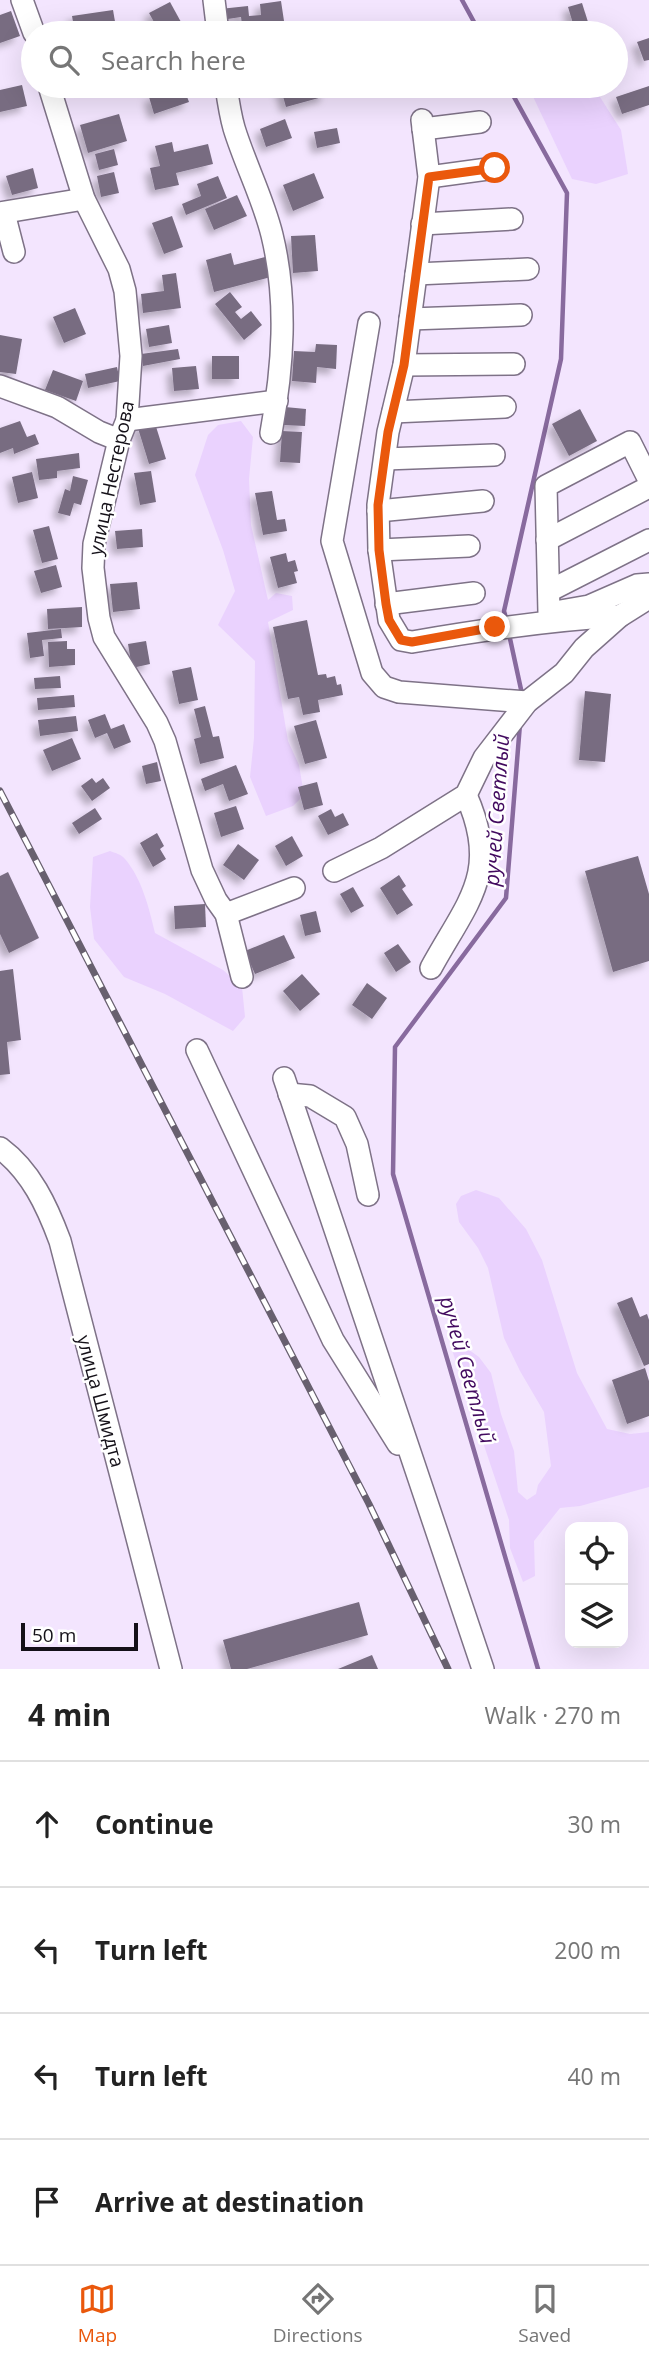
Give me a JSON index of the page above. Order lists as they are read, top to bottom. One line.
{"streets":{"street":["улица Нестерова","улица Шмидта"]},"water":["ручей Светлый"],"scale_bar":"50 m","page":{"search":"Search here","scale":"50 m","heading":["4 min","Walk · 270 m"],"list":[["Continue","30 m"],["Turn left","200 m"],["Turn left","40 m"],"Arrive at destination"],"nav":["Map","Directions","Saved"]}}
